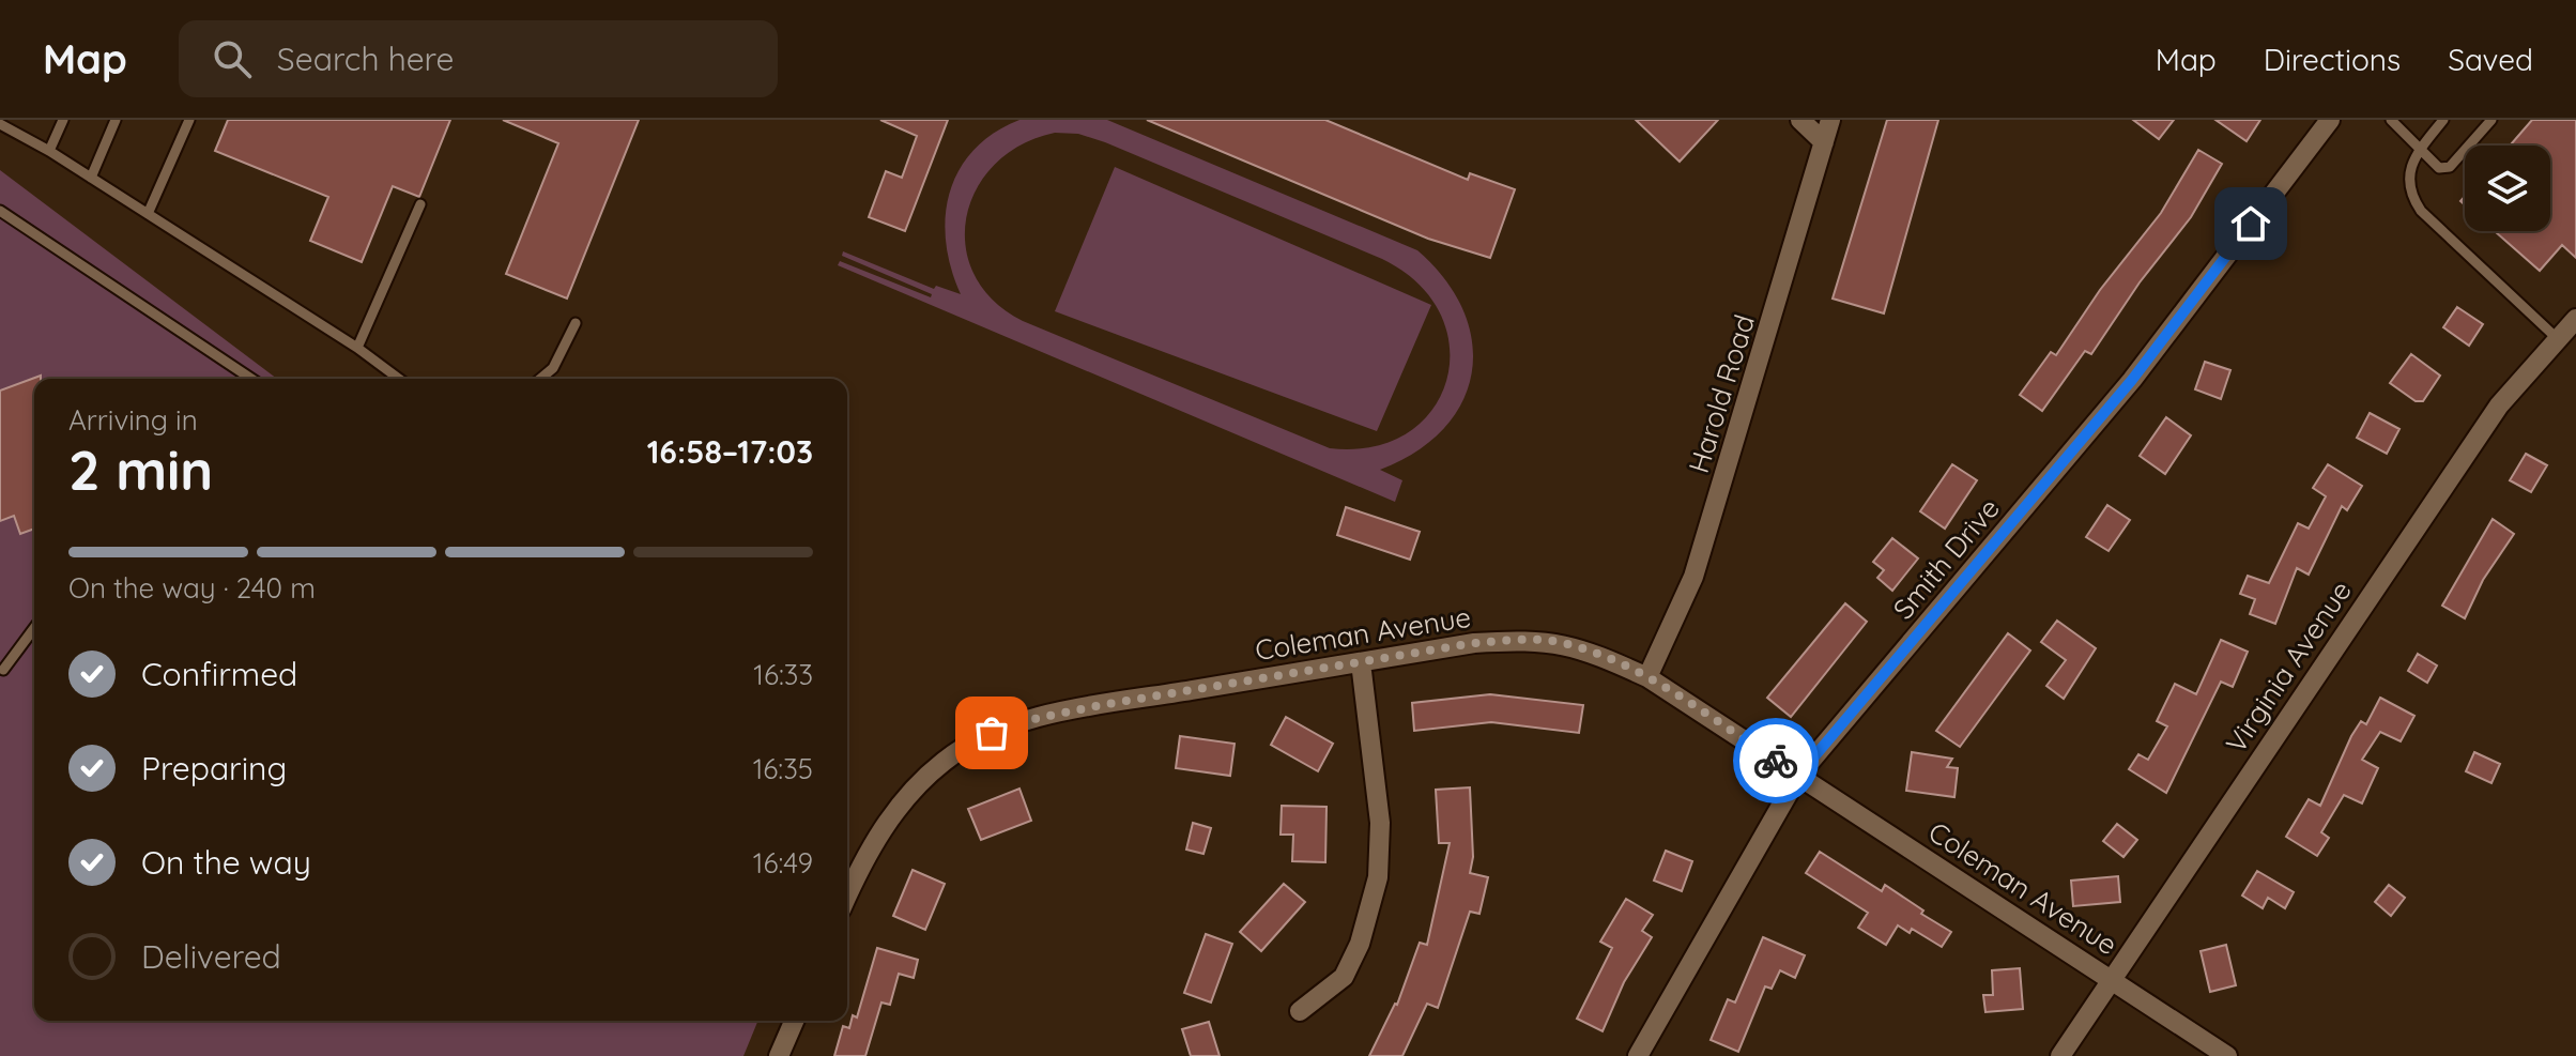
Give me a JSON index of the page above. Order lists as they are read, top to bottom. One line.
{"streets":{"street":["Harold Road","Smith Drive","Coleman Avenue","Virginia Avenue"]},"crossings":[["Harold Road","Coleman Avenue"],["Smith Drive","Coleman Avenue"],["Coleman Avenue","Virginia Avenue"]],"page":{"header":"Map","search":"Search here","nav":["Map","Directions","Saved"],"heading":["2 min","Arriving in","16:58–17:03"],"bar":"On the way · 240 m","list":[["Confirmed","16:33"],["Preparing","16:35"],["On the way","16:49"],"Delivered"]}}
